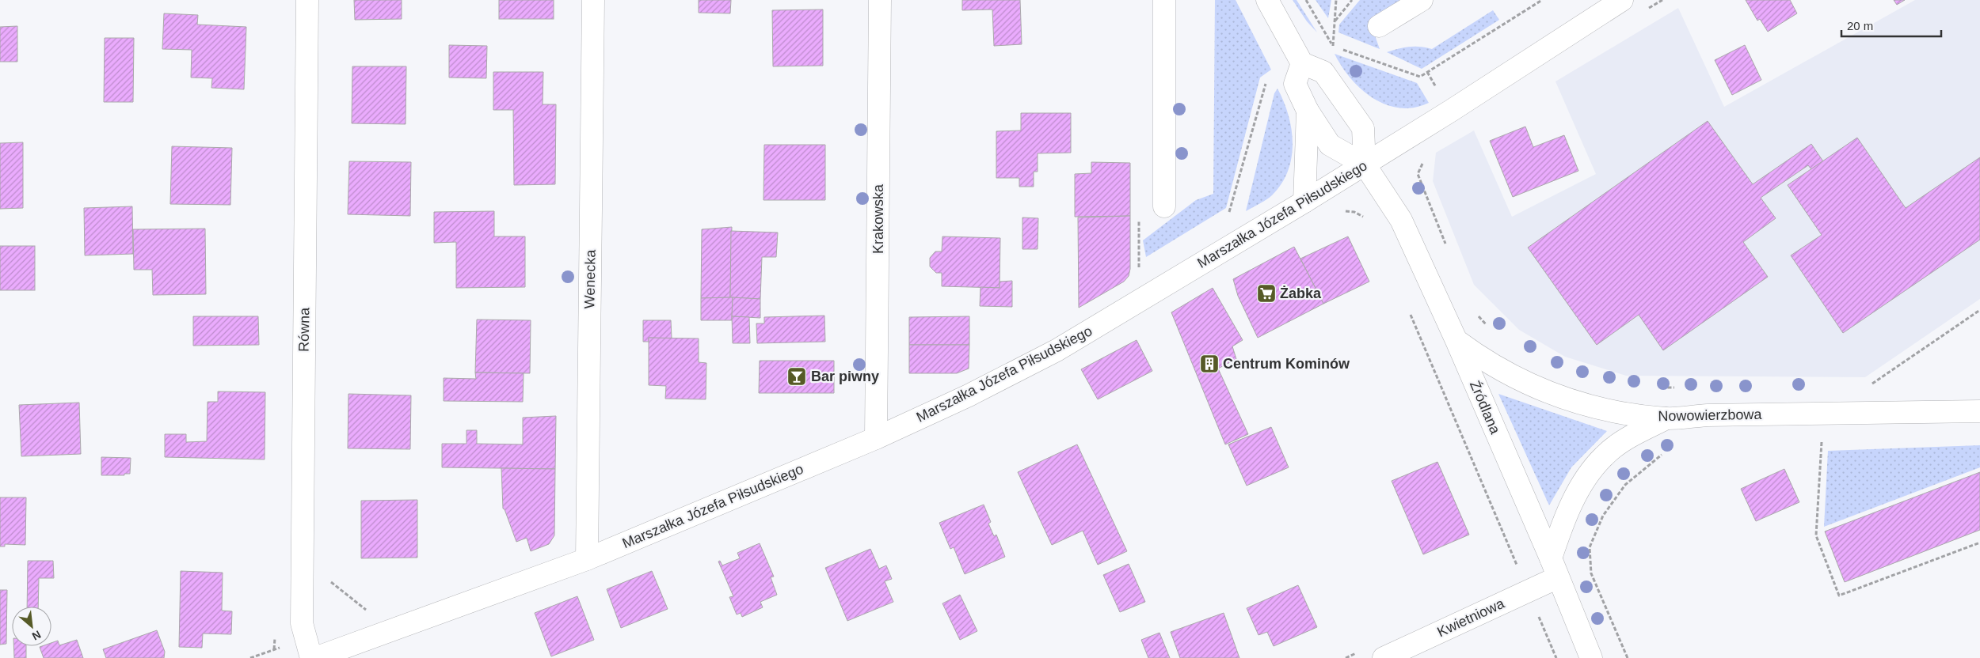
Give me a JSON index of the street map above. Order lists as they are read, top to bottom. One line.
{"streets":{"street":["Marszałka Józefa Piłsudskiego","Krakowska","Wenecka","Równa","Źródlana","Nowowierzbowa","Kwietniowa"]},"crossings":[["Marszałka Józefa Piłsudskiego","Krakowska"],["Marszałka Józefa Piłsudskiego","Wenecka"],["Marszałka Józefa Piłsudskiego","Źródlana"],["Źródlana","Nowowierzbowa"],["Źródlana","Kwietniowa"]],"places":{"supermarket":["Żabka"],"building":["Centrum Kominów"],"bar":["Bar piwny"]},"scale_bar":"20 m","north":"bottom right"}
